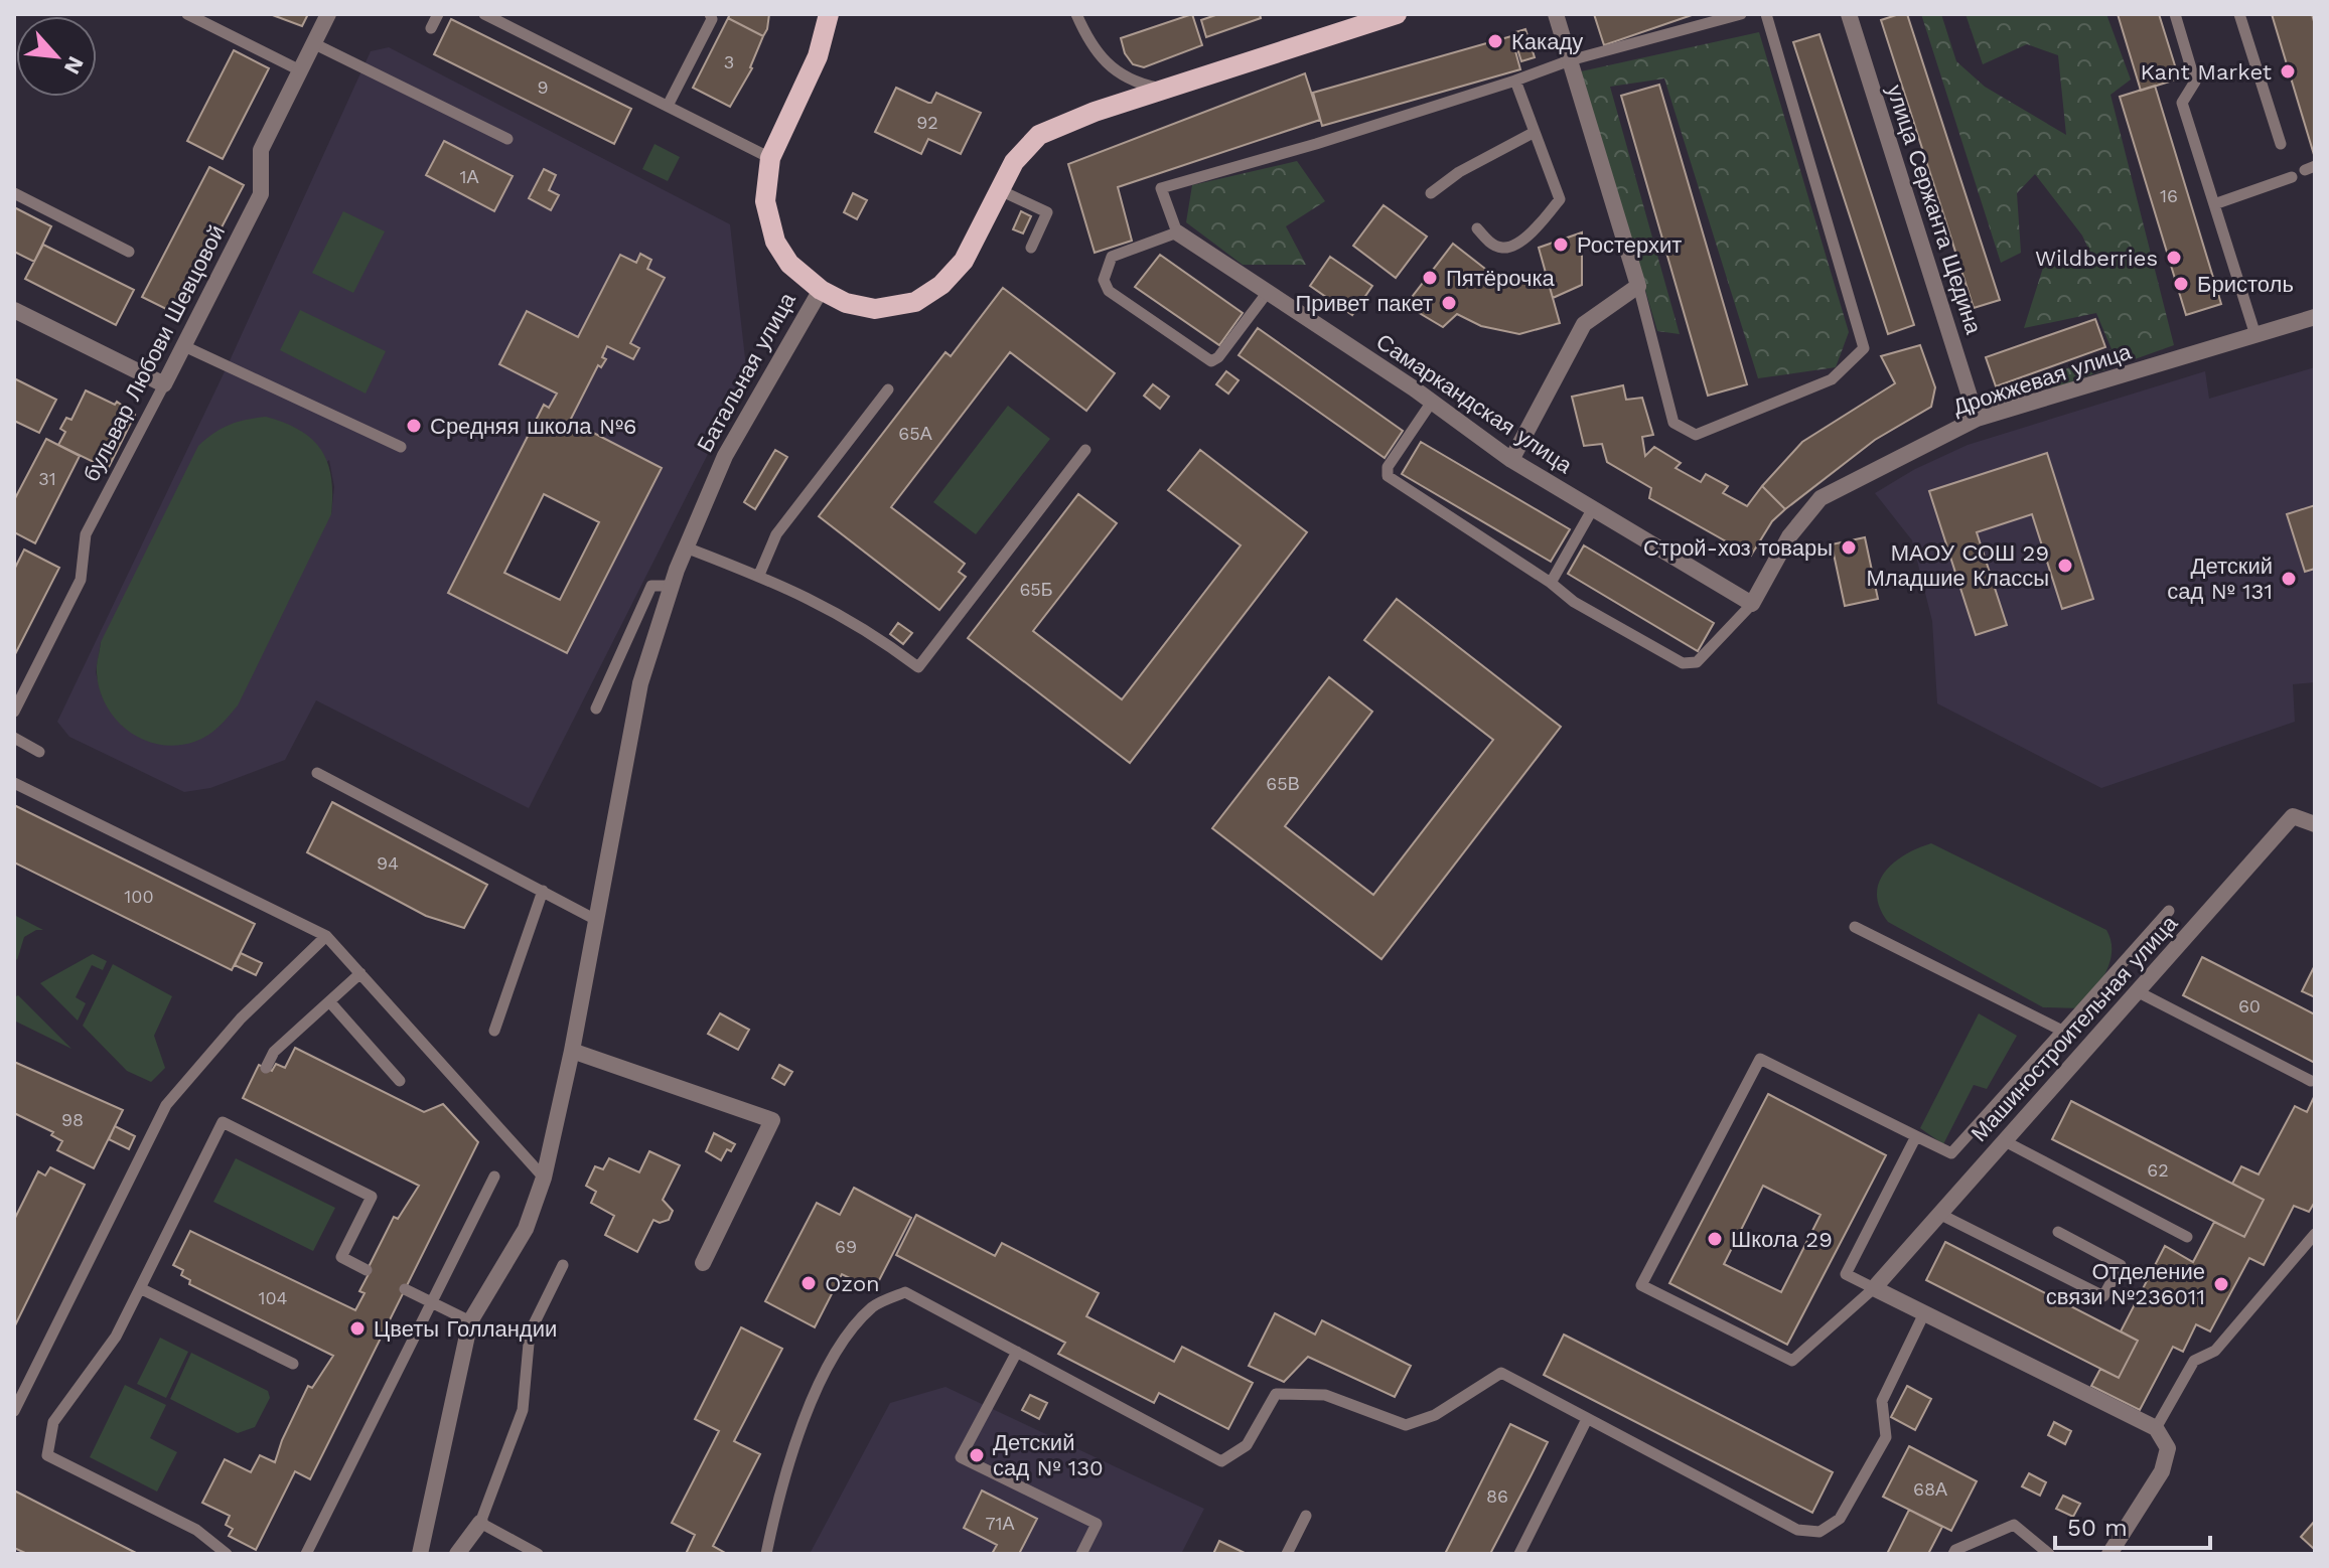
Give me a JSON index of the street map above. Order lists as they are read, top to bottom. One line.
{"streets":{"main road":["Батальная улица"],"street":["улица Сержанта Щедина","бульвар Любови Шевцовой","Дрожжевая улица","Самаркандская улица","Машиностроительная улица"]},"crossings":[["улица Сержанта Щедина","Дрожжевая улица"],["Дрожжевая улица","Самаркандская улица"]],"places":["Какаду","Kant Market","Ростерхит","Wildberries","Пятёрочка","Бристоль","Привет пакет","Средняя школа №6","Строй-хоз товары","МАОУ СОШ 29 Младшие Классы","Детский сад № 131","Школа 29","Ozon","Отделение связи №236011","Цветы Голландии","Детский сад № 130"],"house_numbers":["3","9","92","1А","16","65А","31","65Б","65В","94","100","60","98","62","69","104","68А","86","71А"],"scale_bar":"50 m","north":"bottom right"}
